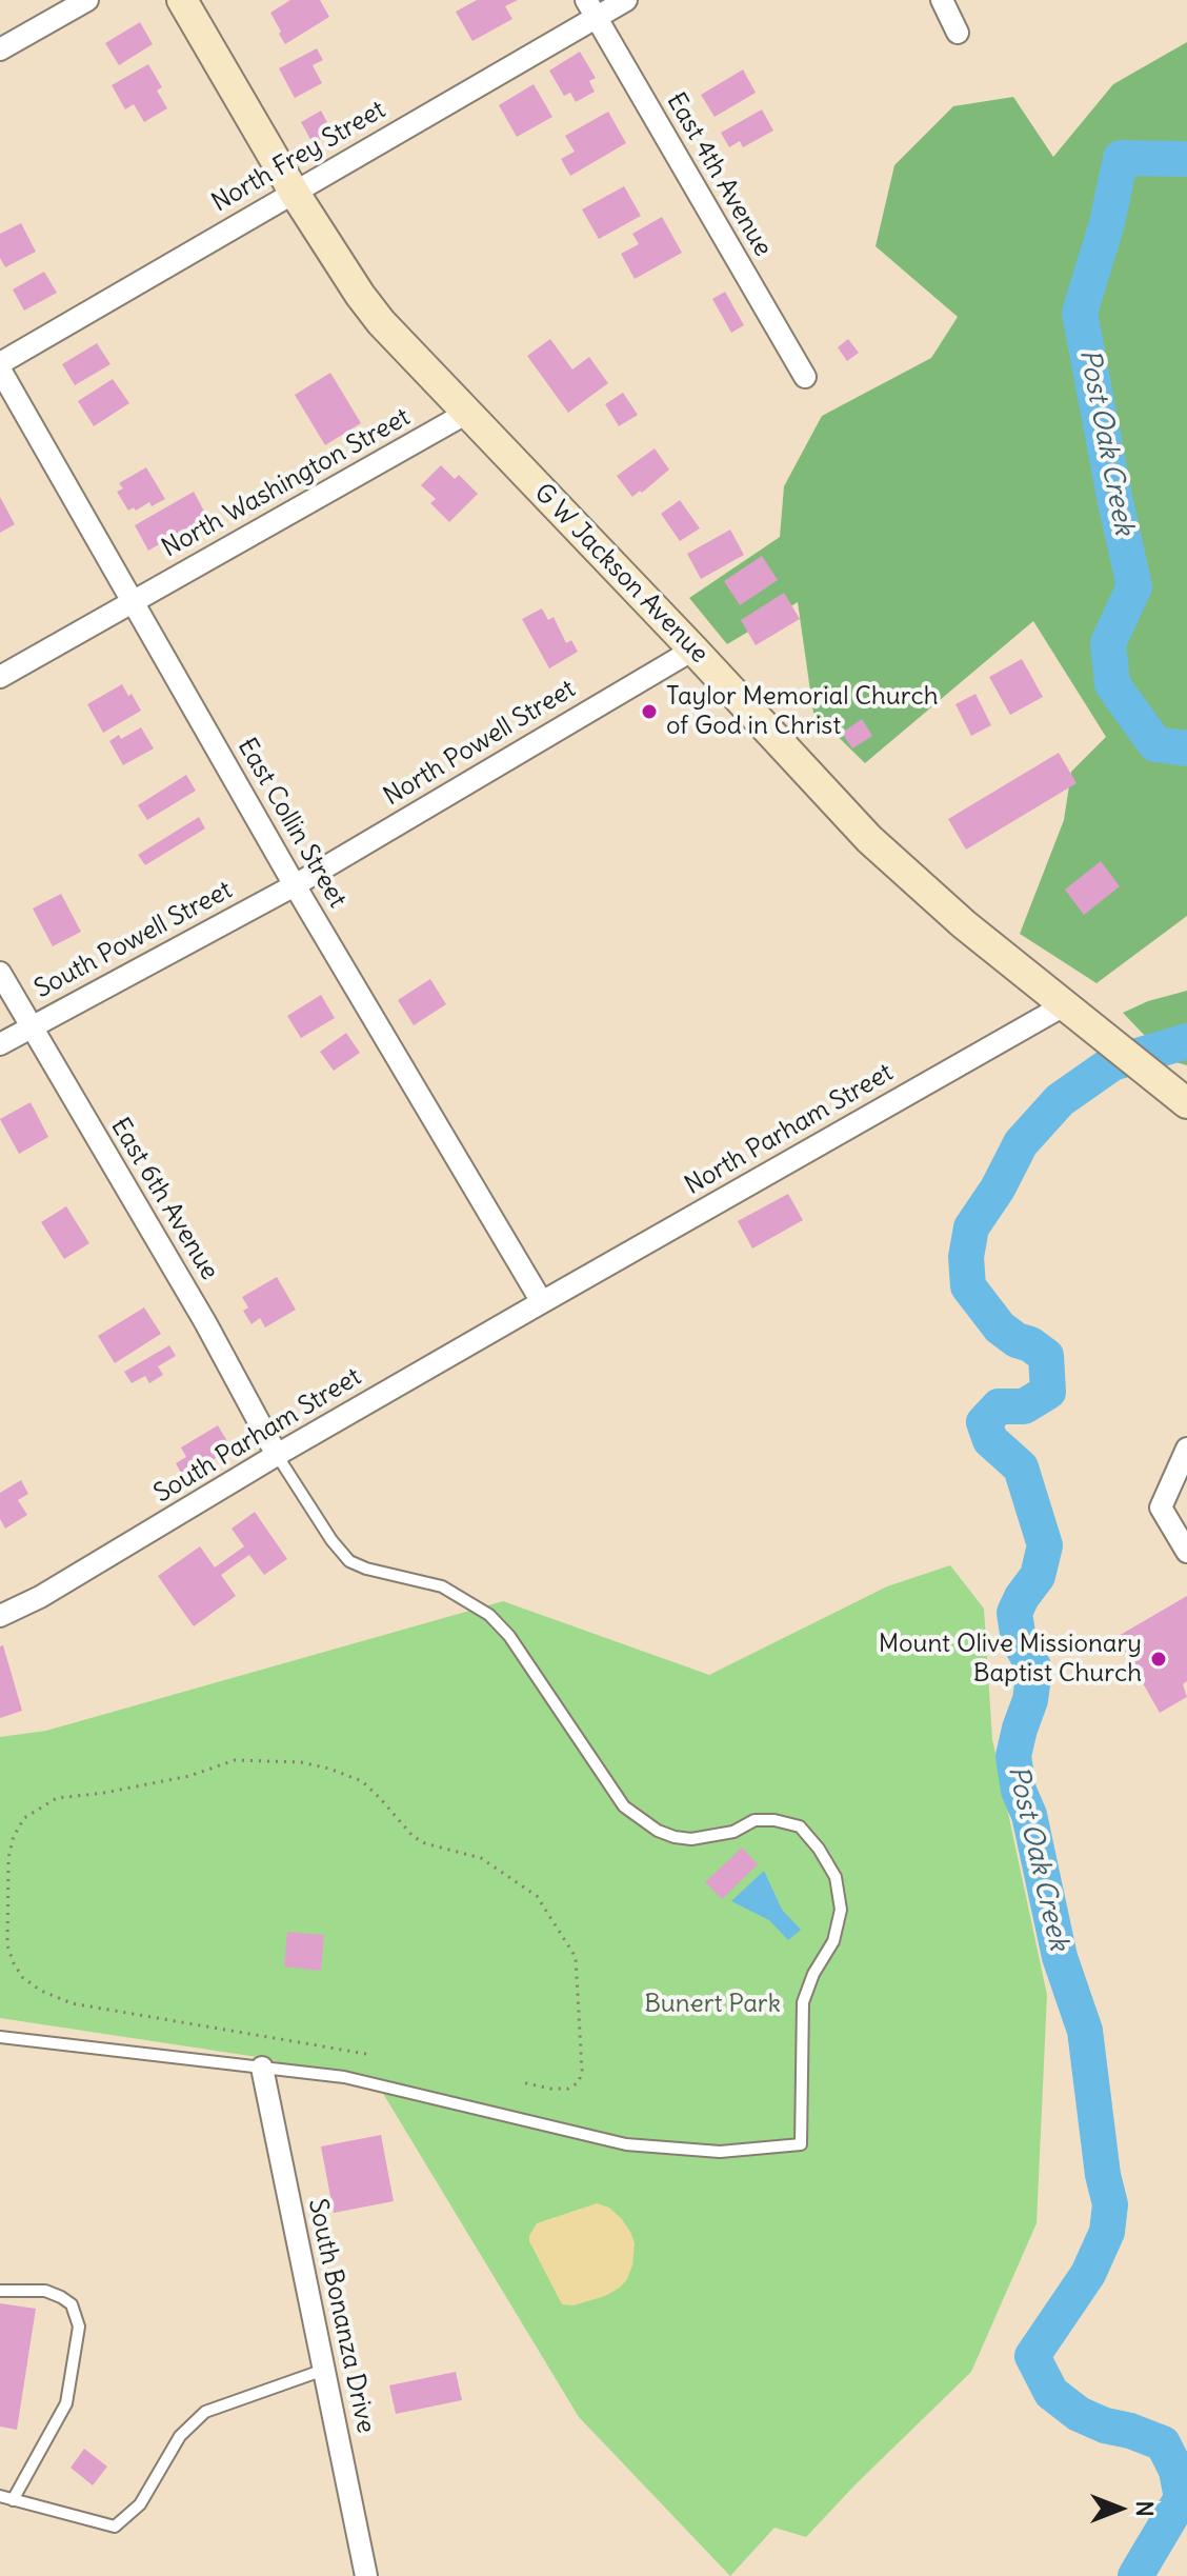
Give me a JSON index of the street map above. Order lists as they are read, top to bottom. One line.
{"streets":{"street":["North Frey Street","East 4th Avenue","North Washington Street","G W Jackson Avenue","North Powell Street","East Collin Street","South Powell Street","North Parham Street","East 6th Avenue","South Parham Street","South Bonanza Drive"]},"crossings":[["North Frey Street","East 4th Avenue"],["North Frey Street","G W Jackson Avenue"],["North Washington Street","G W Jackson Avenue"],["North Washington Street","East Collin Street"],["G W Jackson Avenue","North Powell Street"],["G W Jackson Avenue","North Parham Street"],["North Powell Street","East Collin Street"],["North Powell Street","South Powell Street"],["East Collin Street","South Powell Street"],["East Collin Street","North Parham Street"],["East Collin Street","South Parham Street"],["South Powell Street","East 6th Avenue"],["North Parham Street","South Parham Street"],["East 6th Avenue","South Parham Street"]],"water":["Post Oak Creek"],"parks":["Bunert Park"],"places":["Taylor Memorial Church of God in Christ","Mount Olive Missionary Baptist Church"],"north":"right"}
